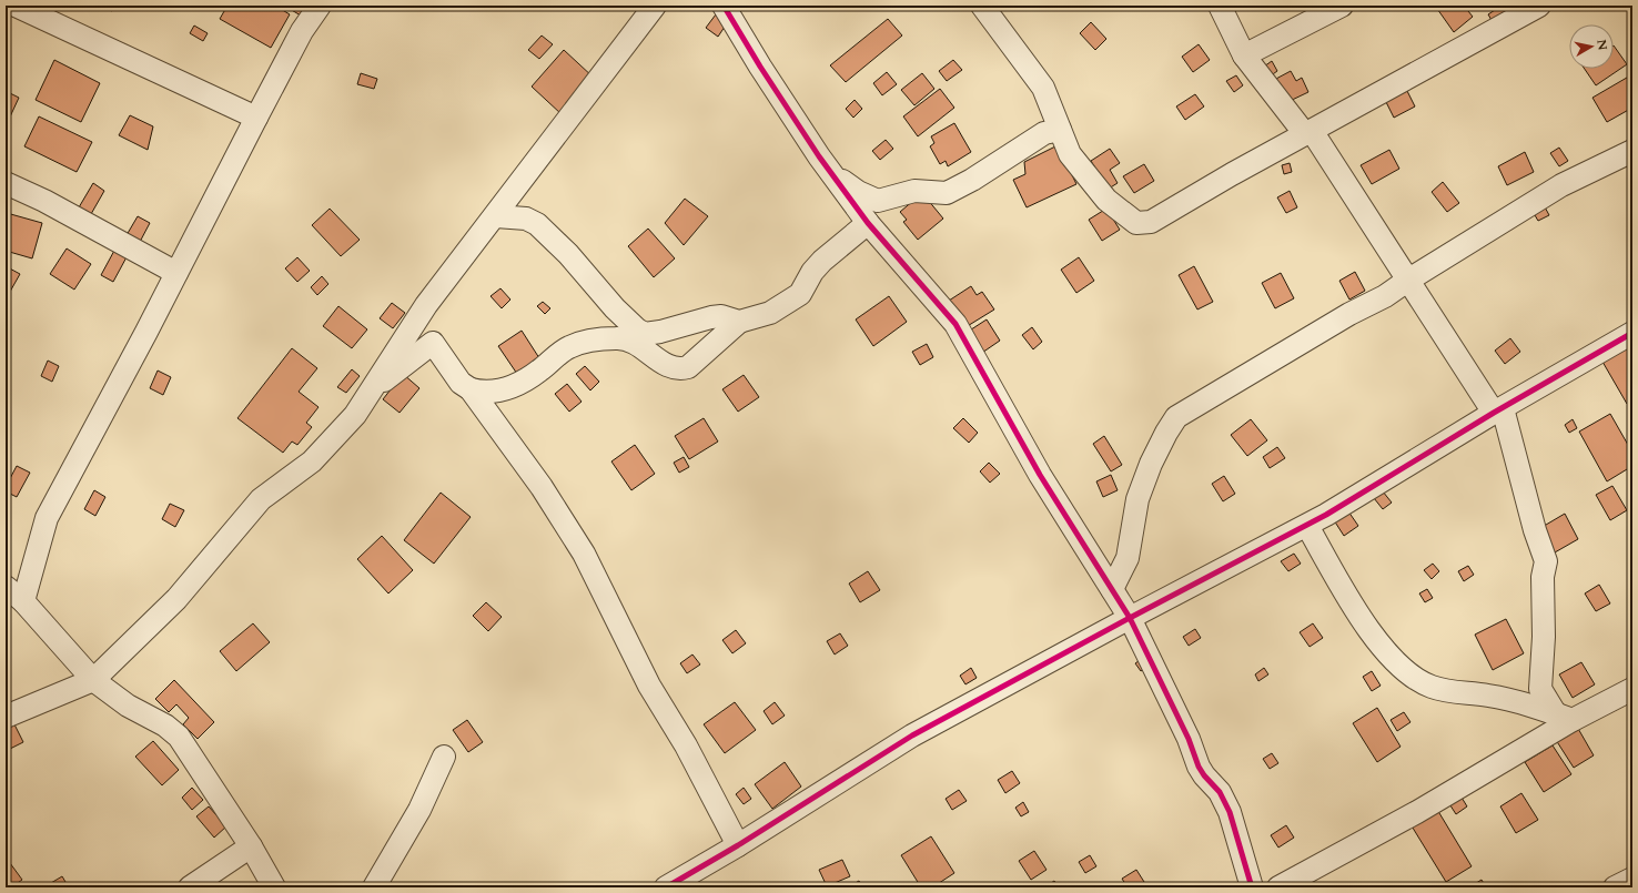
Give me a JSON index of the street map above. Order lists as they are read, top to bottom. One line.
{"north":"right"}
